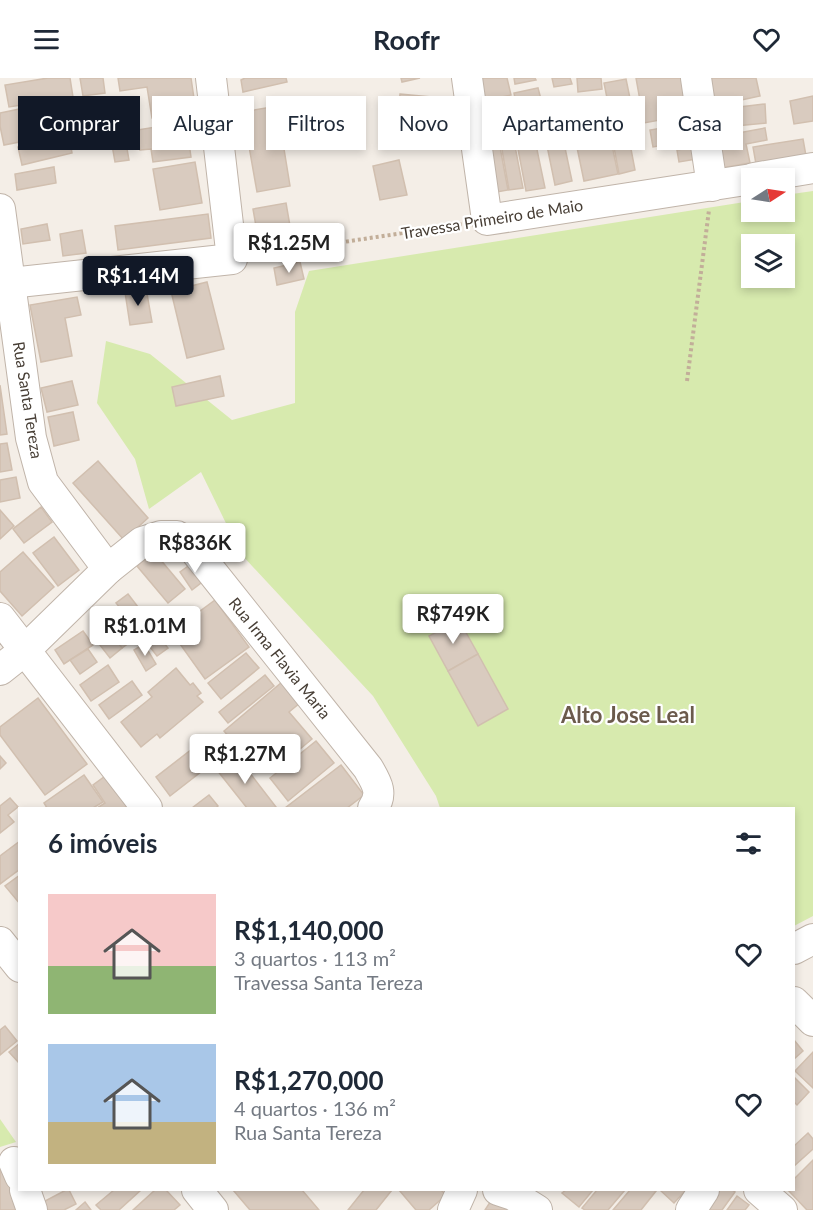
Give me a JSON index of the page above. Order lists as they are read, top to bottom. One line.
{"streets":{"street":["Travessa Primeiro de Maio","Rua Santa Tereza","Rua Irma Flavia Maria"]},"crossings":[["Rua Santa Tereza","Rua Irma Flavia Maria"]],"districts":["Alto Jose Leal"],"north":"right","page":{"header":"Roofr","chip":["Comprar","Alugar","Filtros","Novo","Apartamento","Casa"],"price":["R$1.25M","R$1.14M","R$836K","R$749K","R$1.01M","R$1.27M"],"heading":"6 imóveis","list":[{"name":"R$1,140,000","note":"3 quartos · 113 m² · Travessa Santa Tereza"},{"name":"R$1,270,000","note":"4 quartos · 136 m² · Rua Santa Tereza"}]}}
